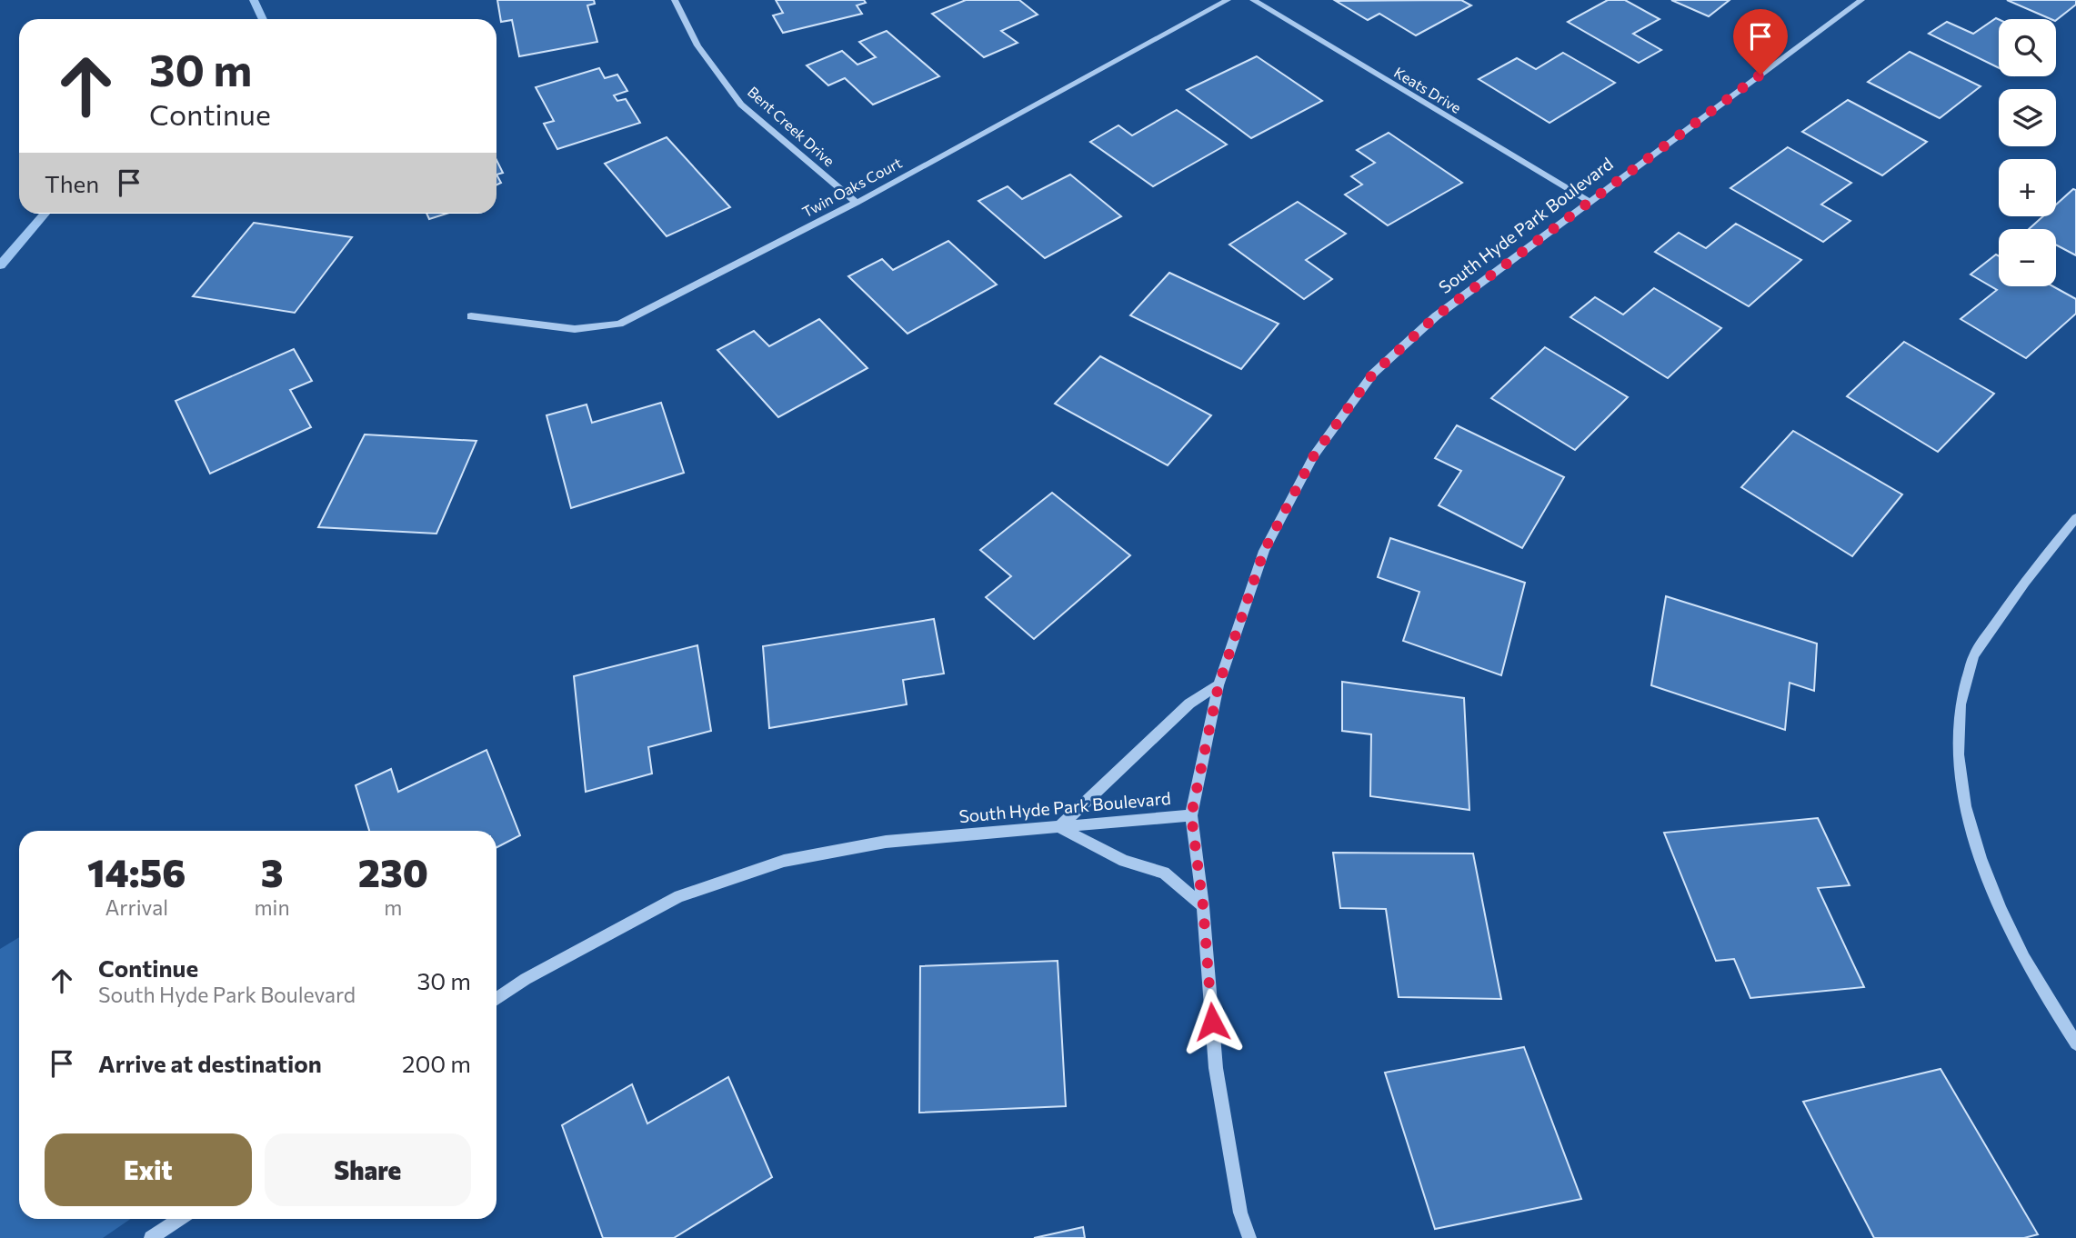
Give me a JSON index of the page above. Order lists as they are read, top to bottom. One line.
{"streets":{"street":["Keats Drive","Bent Creek Drive","Twin Oaks Court","South Hyde Park Boulevard"]},"crossings":[["Keats Drive","South Hyde Park Boulevard"],["Bent Creek Drive","Twin Oaks Court"]],"page":{"map_buttons":["+","−"],"turn":["30 m","Continue"],"then":"Then","eta":["14:56","Arrival","3","min","230","m"],"list":[{"name":"Continue","note":"South Hyde Park Boulevard","value":"30 m"},{"name":"Arrive at destination","value":"200 m"}],"buttons":["Exit","Share"]}}
